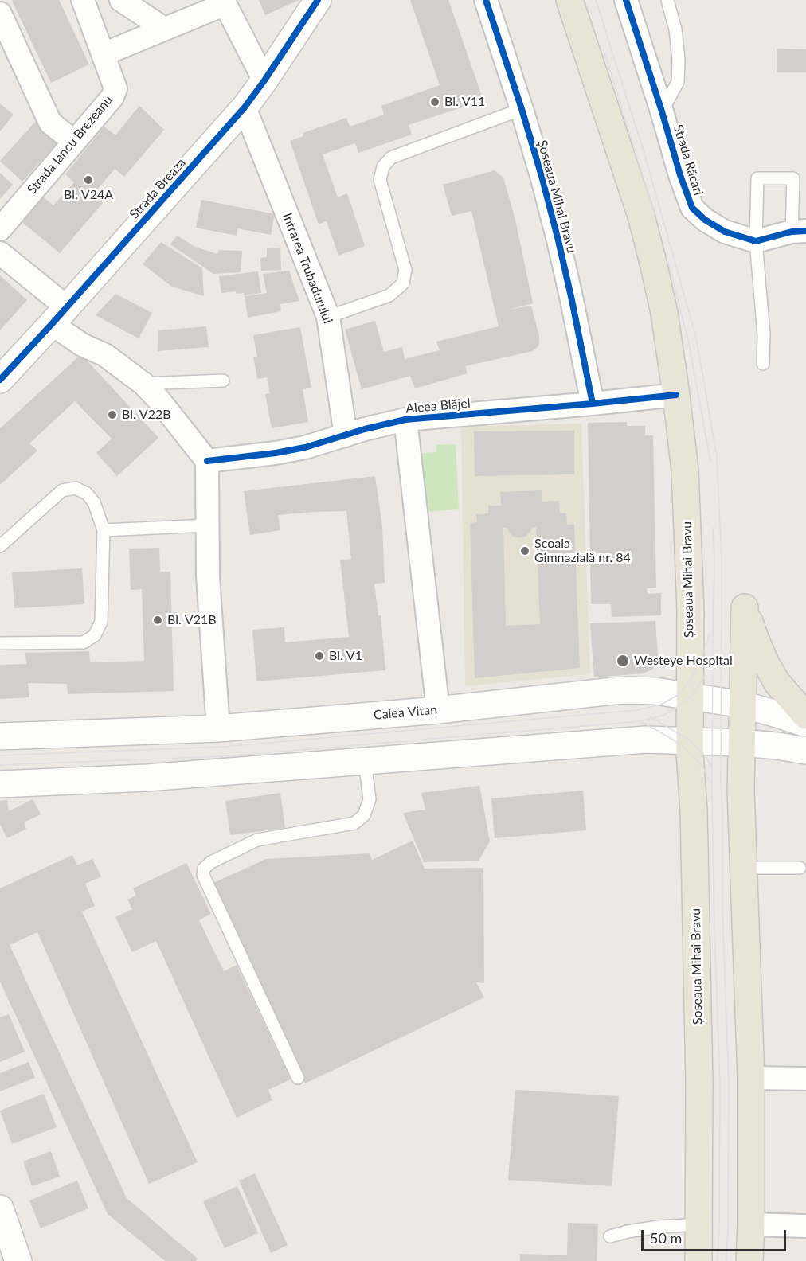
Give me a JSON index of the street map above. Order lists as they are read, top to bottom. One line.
{"streets":{"main road":["Strada Breaza","Șoseaua Mihai Bravu","Calea Vitan"],"street":["Strada Iancu Brezeanu","Strada Răcari","Intrarea Trubadurului","Aleea Blăjel"]},"crossings":[["Strada Breaza","Intrarea Trubadurului"],["Șoseaua Mihai Bravu","Aleea Blăjel"],["Șoseaua Mihai Bravu","Calea Vitan"],["Intrarea Trubadurului","Aleea Blăjel"],["Aleea Blăjel","Calea Vitan"]],"places":["Bl. V11","Bl. V24A","Bl. V22B","Școala Gimnazială nr. 84","Bl. V21B","Bl. V1","Westeye Hospital"],"scale_bar":"50 m"}
